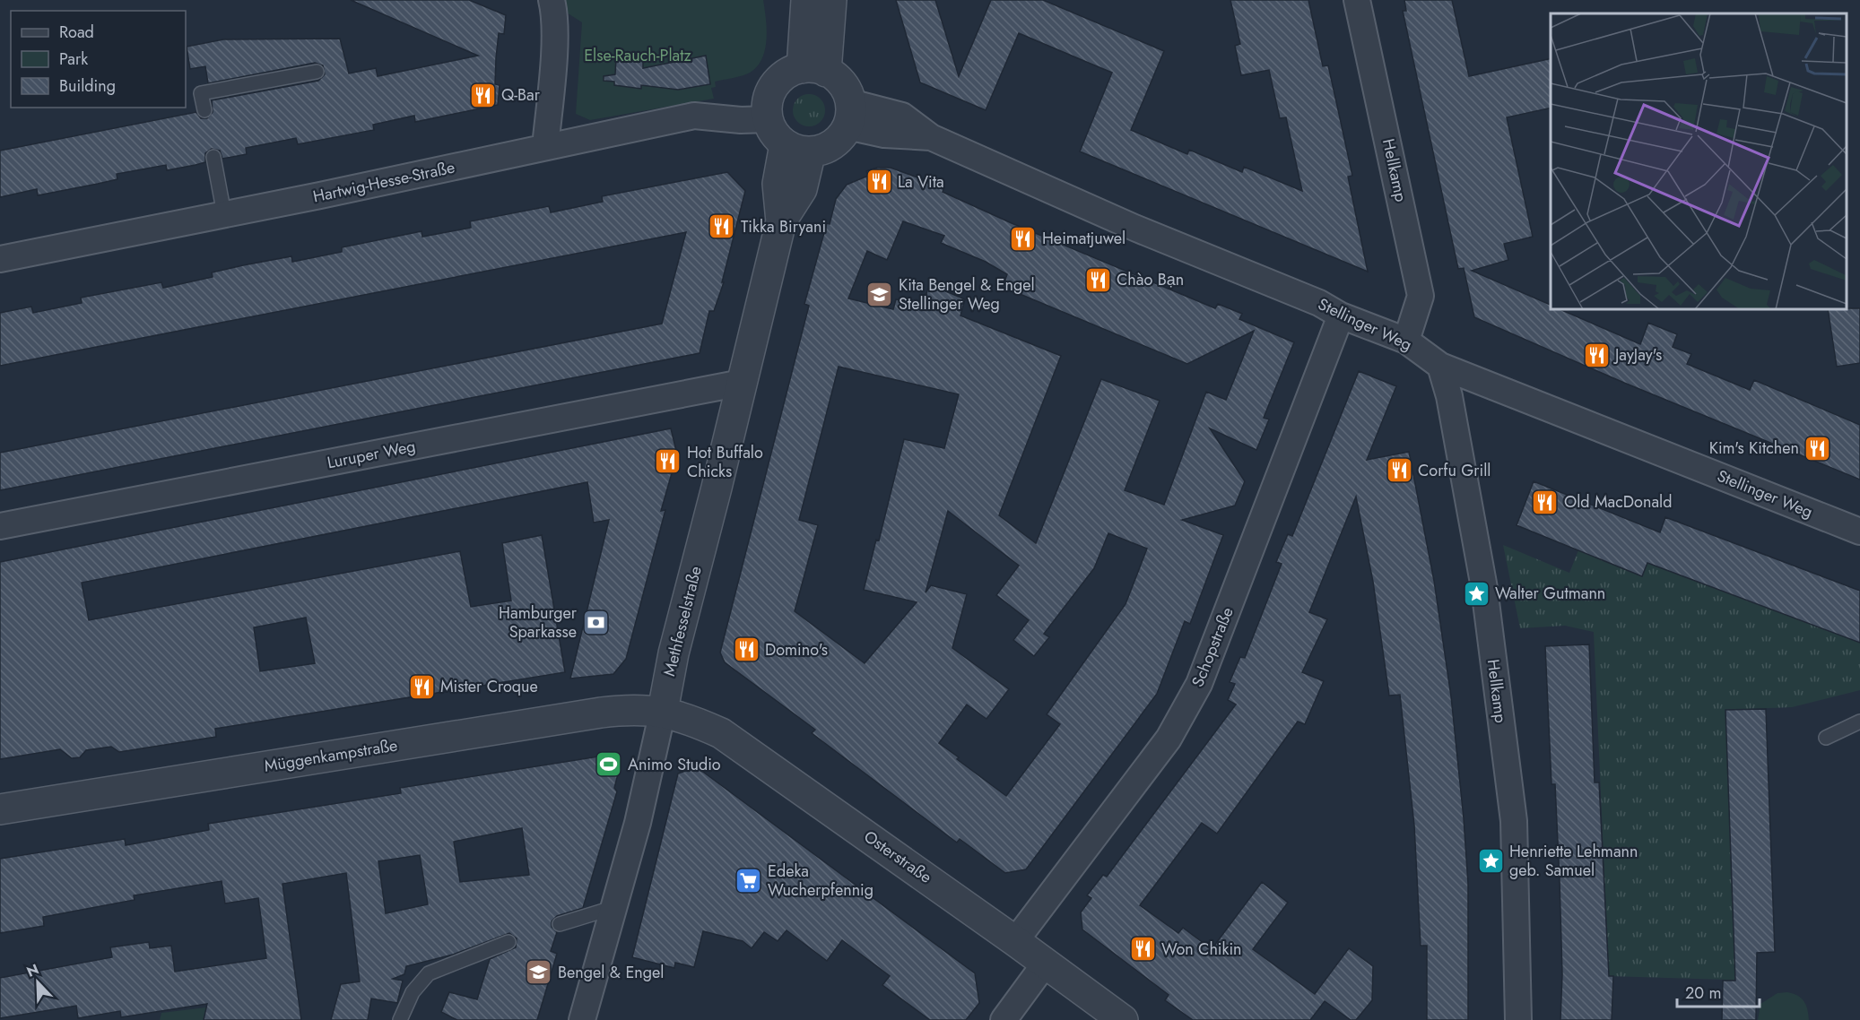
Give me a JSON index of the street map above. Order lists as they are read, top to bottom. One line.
{"streets":{"street":["Hellkamp","Hartwig-Hesse-Straße","Stellinger Weg","Luruper Weg","Methfesselstraße","Schopstraße","Müggenkampstraße","Osterstraße"]},"crossings":[["Hellkamp","Stellinger Weg"],["Hartwig-Hesse-Straße","Stellinger Weg"],["Hartwig-Hesse-Straße","Methfesselstraße"],["Stellinger Weg","Methfesselstraße"],["Stellinger Weg","Schopstraße"],["Luruper Weg","Methfesselstraße"],["Methfesselstraße","Müggenkampstraße"],["Methfesselstraße","Osterstraße"],["Schopstraße","Osterstraße"],["Müggenkampstraße","Osterstraße"]],"parks":["Else-Rauch-Platz"],"places":{"restaurant":["Q-Bar","La Vita","Tikka Biryani","Heimatjuwel","Chào Bạn","JayJay's","Kim's Kitchen","Hot Buffalo Chicks","Corfu Grill","Old MacDonald","Domino's","Mister Croque","Won Chikin"],"school or university":["Kita Bengel & Engel Stellinger Weg","Bengel & Engel"],"place":["Walter Gutmann","Henriette Lehmann geb. Samuel"],"bank":["Hamburger Sparkasse"],"sports":["Animo Studio"],"supermarket":["Edeka Wucherpfennig"]},"legend":["Road","Park","Building"],"scale_bar":"20 m","north":"top left"}
